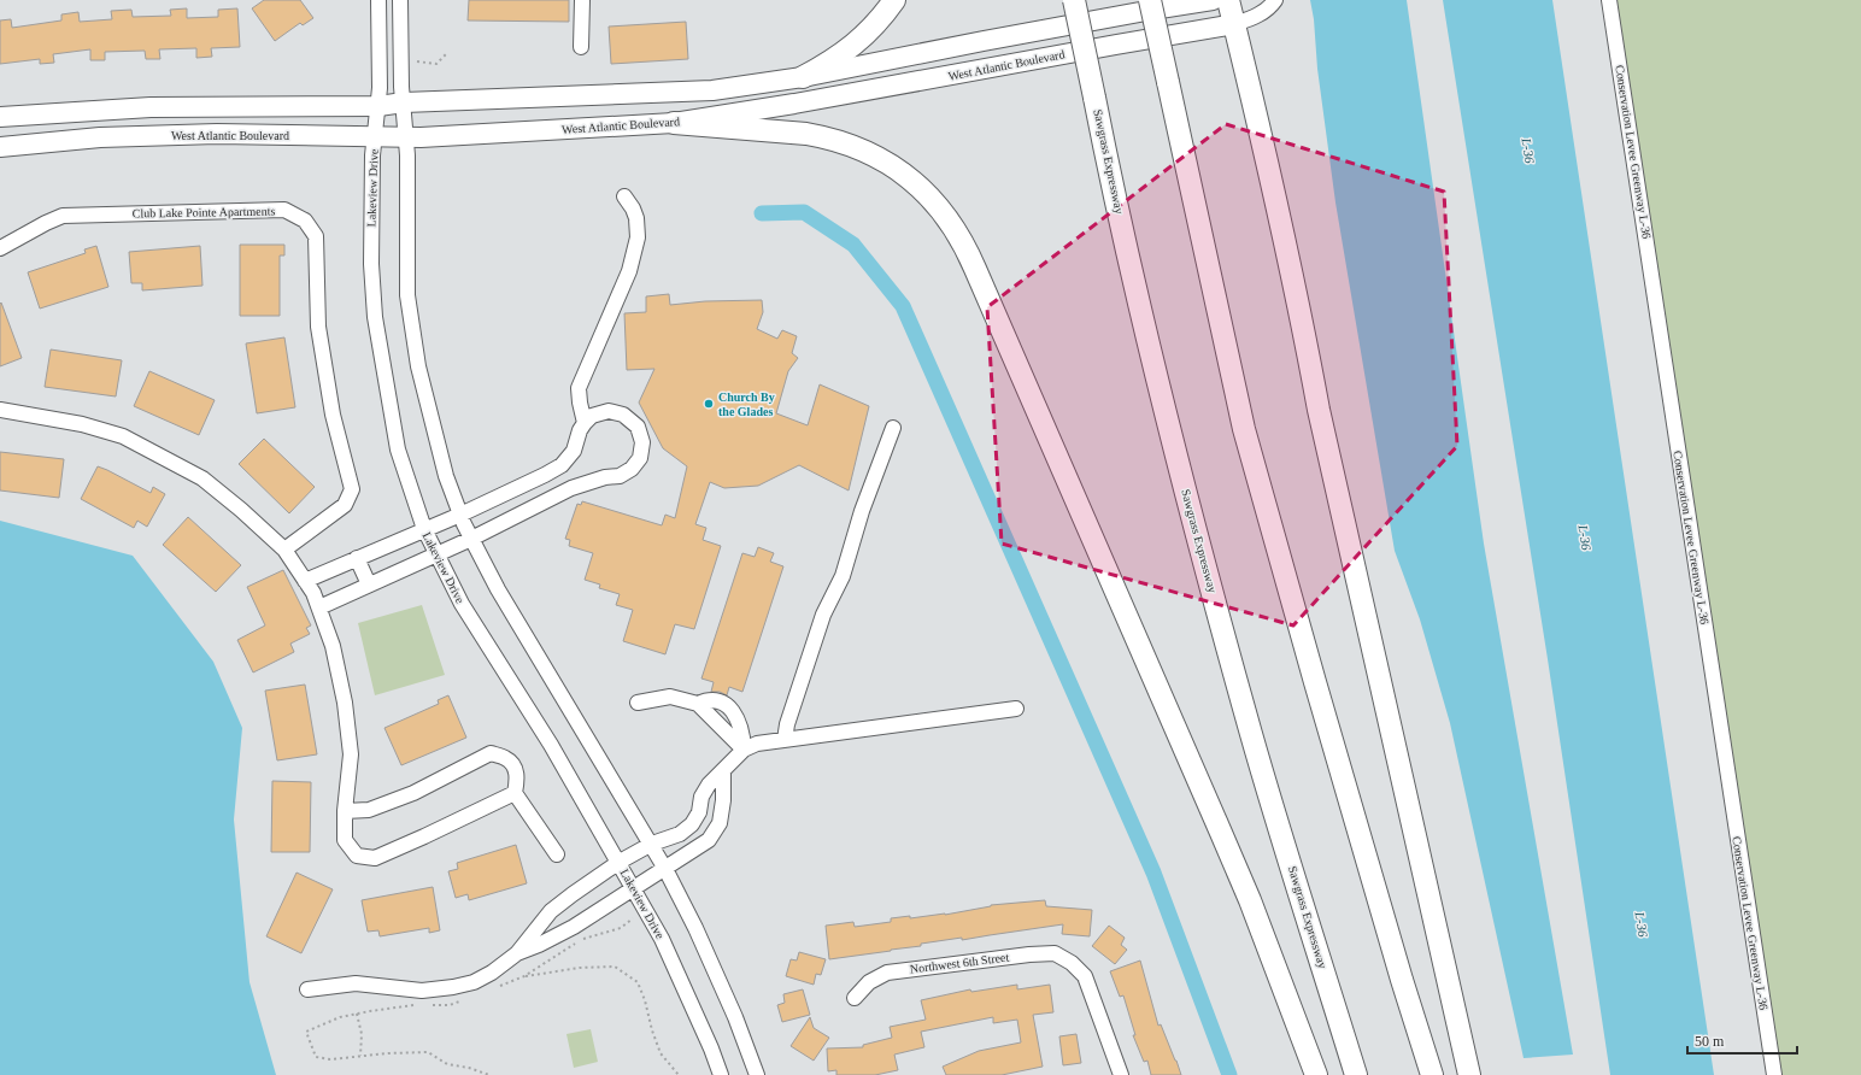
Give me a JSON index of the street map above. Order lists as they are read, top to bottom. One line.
{"streets":{"highway":["Sawgrass Expressway"],"main road":["West Atlantic Boulevard"],"street":["Conservation Levee Greenway L-36","Lakeview Drive","Club Lake Pointe Apartments","Northwest 6th Street"]},"crossings":[["West Atlantic Boulevard","Lakeview Drive"]],"water":["L-36"],"places":["Church By the Glades"],"scale_bar":"50 m"}
